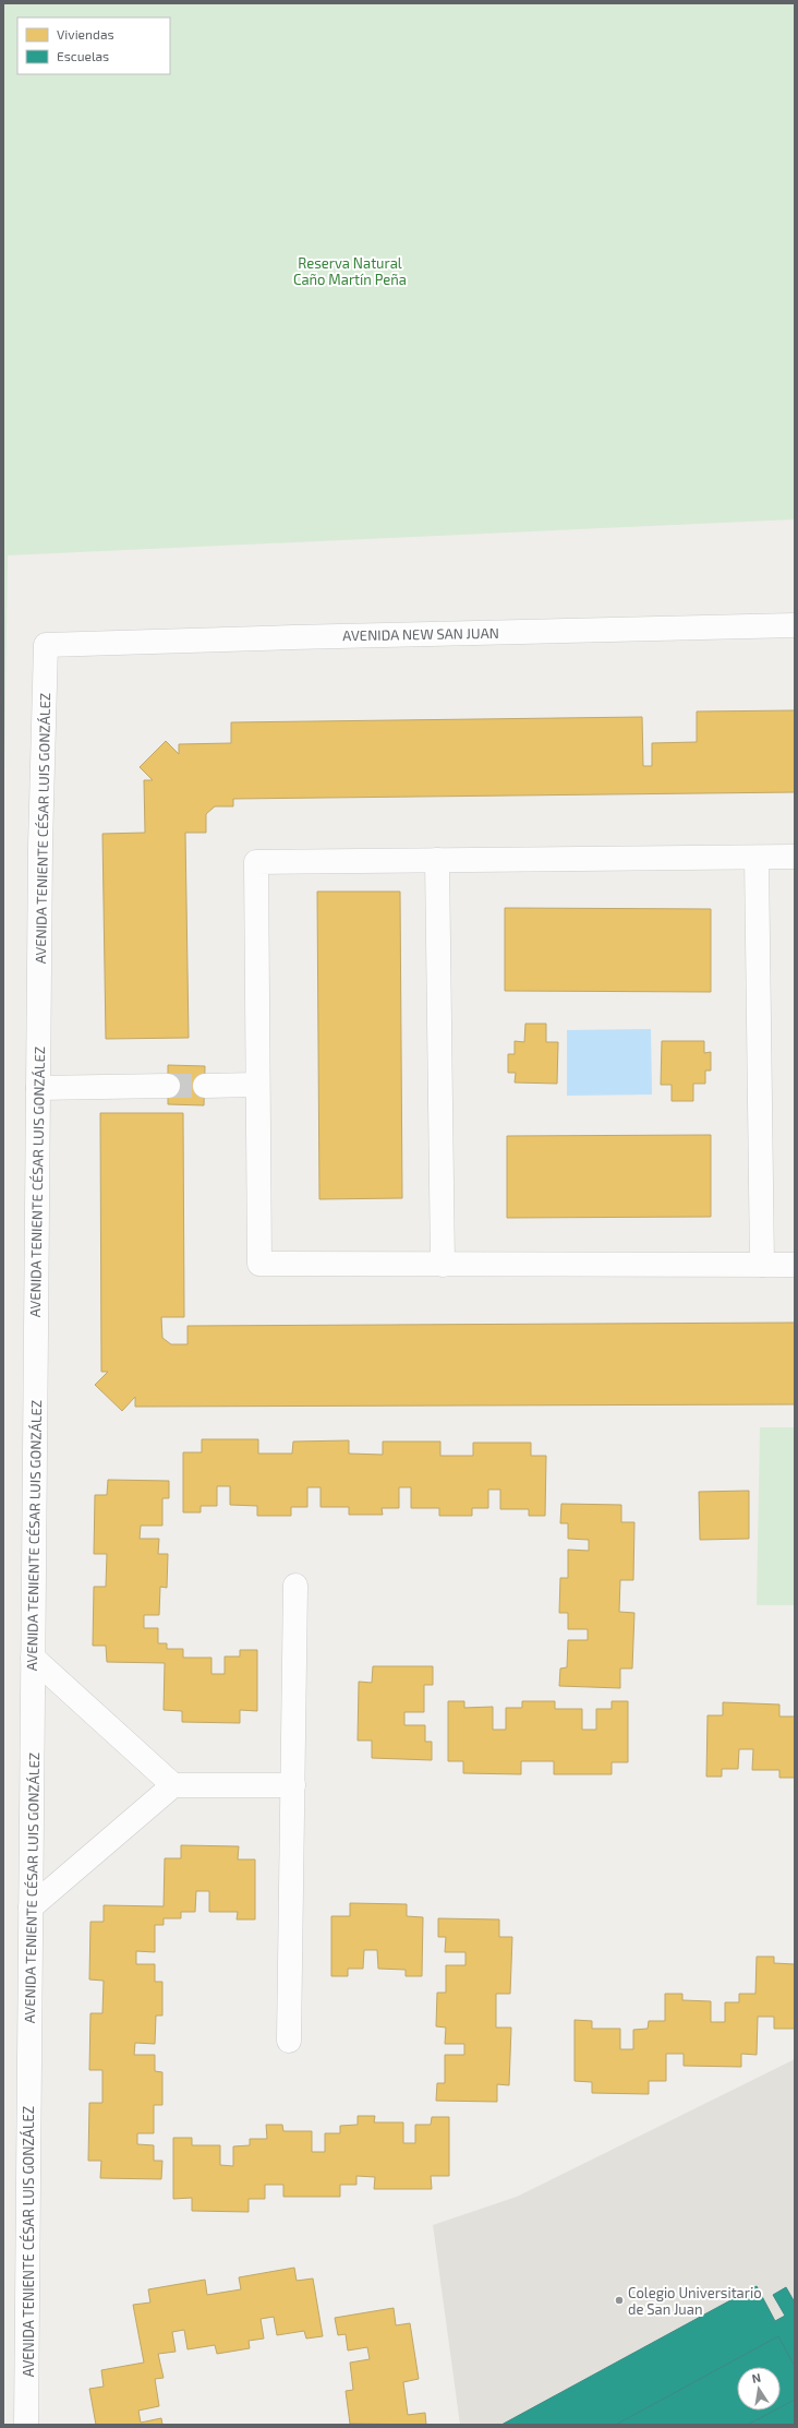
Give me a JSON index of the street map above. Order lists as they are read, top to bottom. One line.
{"streets":{"street":["AVENIDA NEW SAN JUAN","AVENIDA TENIENTE CÉSAR LUIS GONZÁLEZ"]},"crossings":[["AVENIDA NEW SAN JUAN","AVENIDA TENIENTE CÉSAR LUIS GONZÁLEZ"]],"parks":["Reserva Natural Caño Martín Peña"],"places":["Colegio Universitario de San Juan"],"legend":["Viviendas","Escuelas"],"north":"top"}
